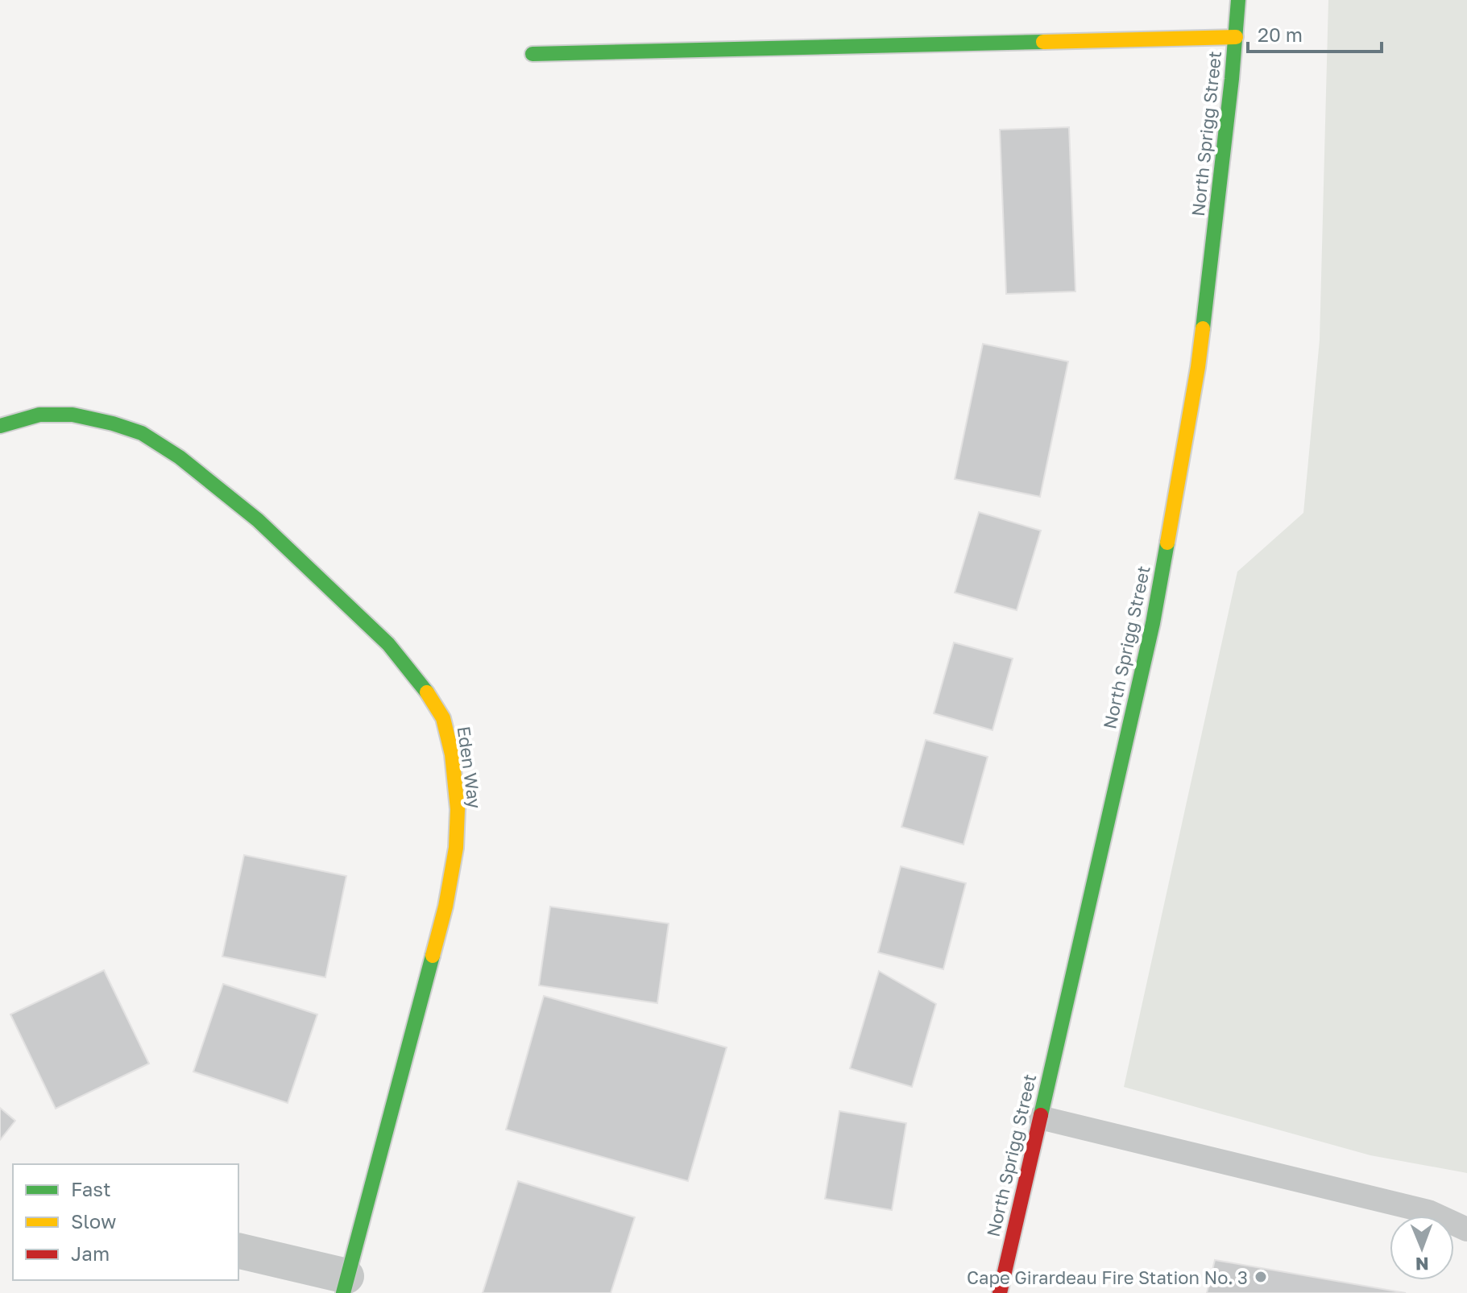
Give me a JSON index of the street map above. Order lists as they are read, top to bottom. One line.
{"streets":{"street":["North Sprigg Street","Eden Way"]},"places":["Cape Girardeau Fire Station No. 3"],"legend":["Fast","Slow","Jam"],"scale_bar":"20 m","north":"bottom"}
